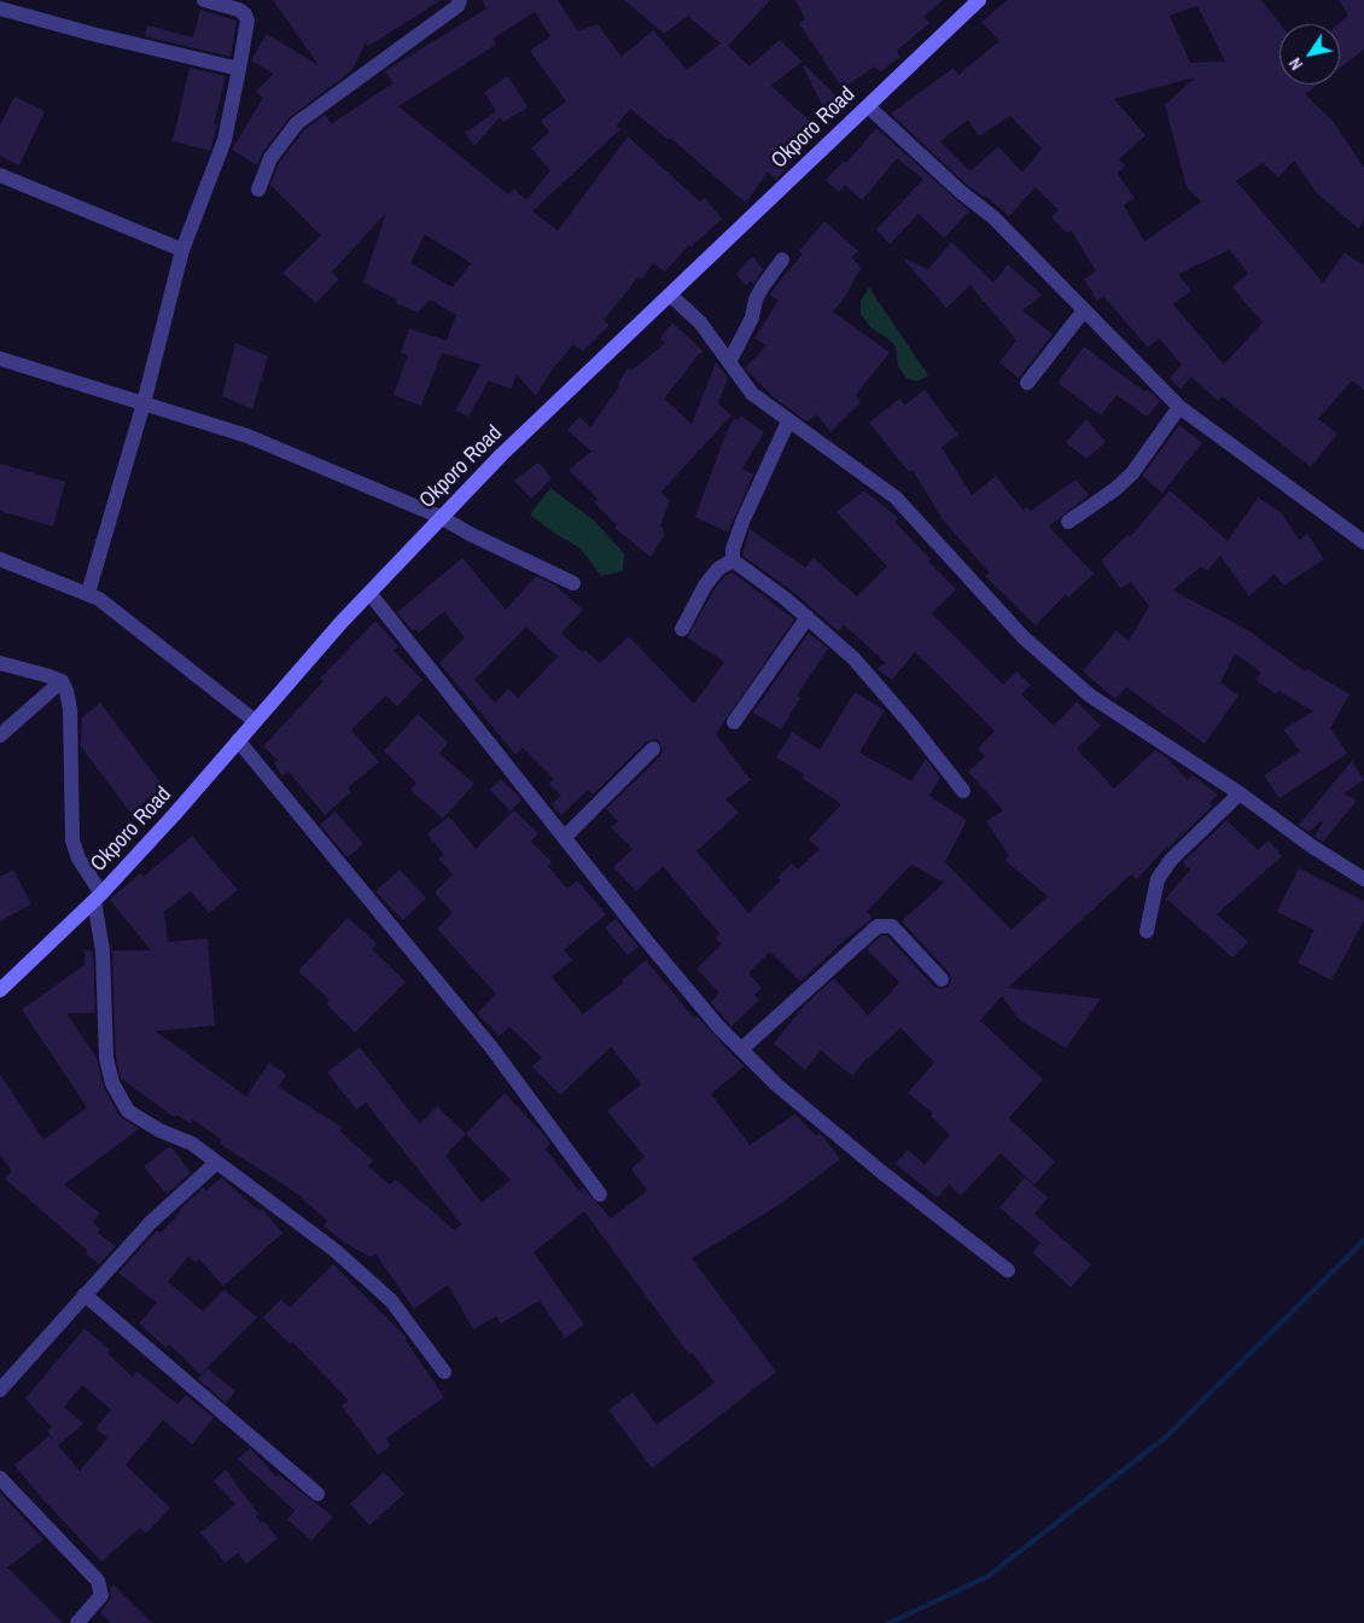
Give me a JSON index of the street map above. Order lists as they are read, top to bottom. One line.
{"streets":{"main road":["Okporo Road"]},"north":"bottom left"}
